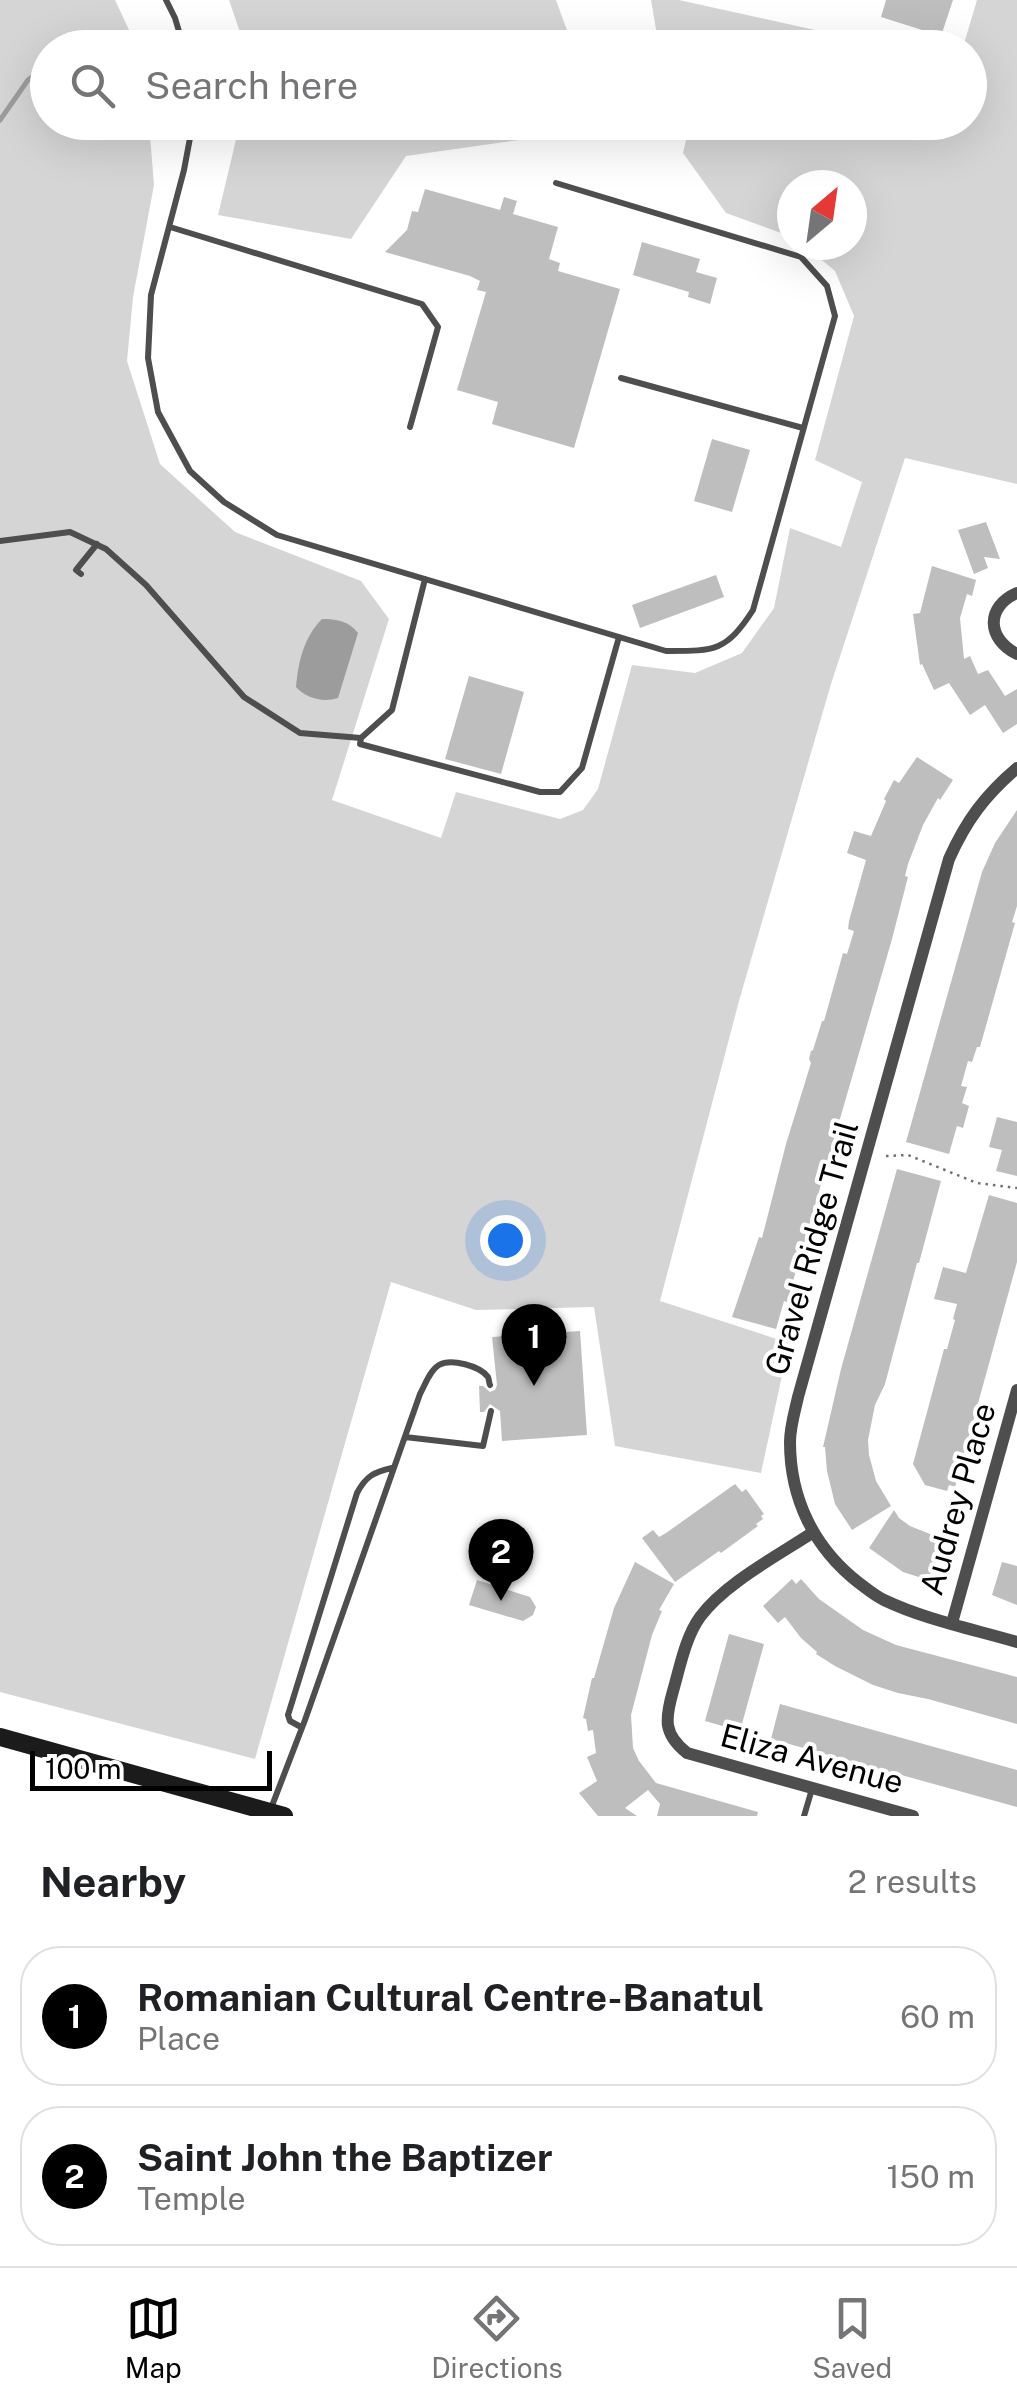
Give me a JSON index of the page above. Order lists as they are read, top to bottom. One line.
{"streets":{"street":["Gravel Ridge Trail","Audrey Place","Eliza Avenue"]},"crossings":[["Gravel Ridge Trail","Audrey Place"],["Gravel Ridge Trail","Eliza Avenue"]],"scale_bar":"100 m","north":"top right","page":{"search":"Search here","pins":["1","2"],"scale":"100 m","heading":["Nearby","2 results"],"list":[{"mark":"1","name":"Romanian Cultural Centre-Banatul","note":"Place","value":"60 m"},{"mark":"2","name":"Saint John the Baptizer","note":"Temple","value":"150 m"}],"nav":["Map","Directions","Saved"]}}
